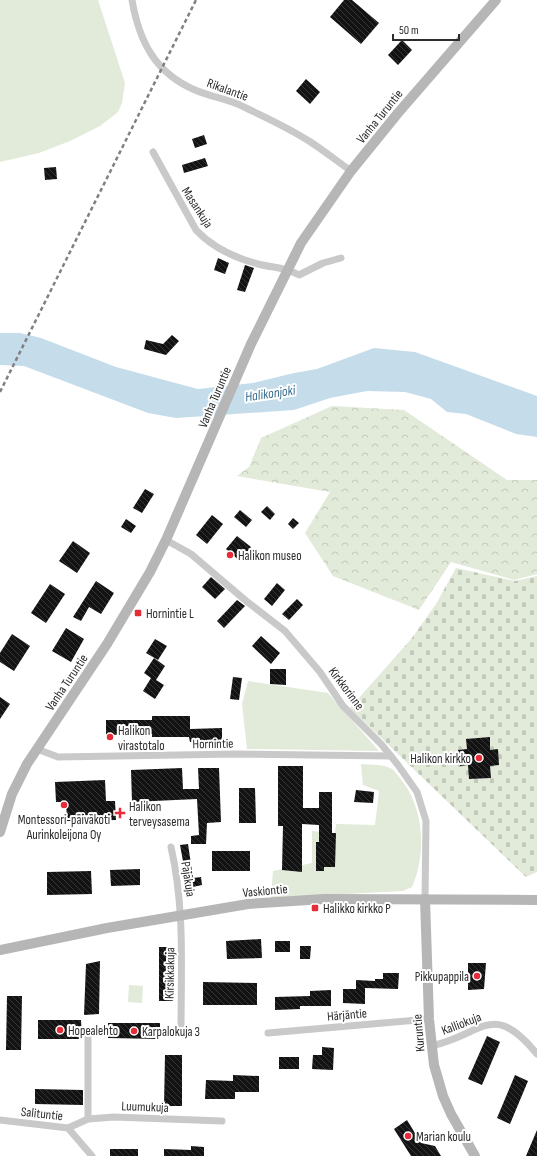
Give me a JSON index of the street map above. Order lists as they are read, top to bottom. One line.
{"streets":{"street":["Rikalantie","Vanha Turuntie","Masankuja","Kirkkorinne","Hornintie","Pajakuja","Vaskiontie","Kirsikkakuja","Härjäntie","Kalliokuja","Kuruntie","Luumukuja","Salituntie"]},"crossings":[["Rikalantie","Vanha Turuntie"],["Vanha Turuntie","Masankuja"],["Vanha Turuntie","Kirkkorinne"],["Vanha Turuntie","Hornintie"],["Kirkkorinne","Hornintie"],["Kirkkorinne","Vaskiontie"],["Kirkkorinne","Kuruntie"],["Pajakuja","Vaskiontie"],["Pajakuja","Kirsikkakuja"],["Vaskiontie","Kirsikkakuja"],["Vaskiontie","Kuruntie"],["Härjäntie","Kuruntie"],["Kalliokuja","Kuruntie"],["Luumukuja","Salituntie"]],"water":["Halikonjoki"],"places":{"other":["Halikon museo","Halikon virastotalo","Halikon kirkko","Montessori-päiväkoti Aurinkoleijona Oy","Pikkupappila","Hopealehto","Karpalokuja 3","Marian koulu"],"transit":["Hornintie L","Halikko kirkko P"],"health":["Halikon terveysasema"]},"scale_bar":"50 m"}
